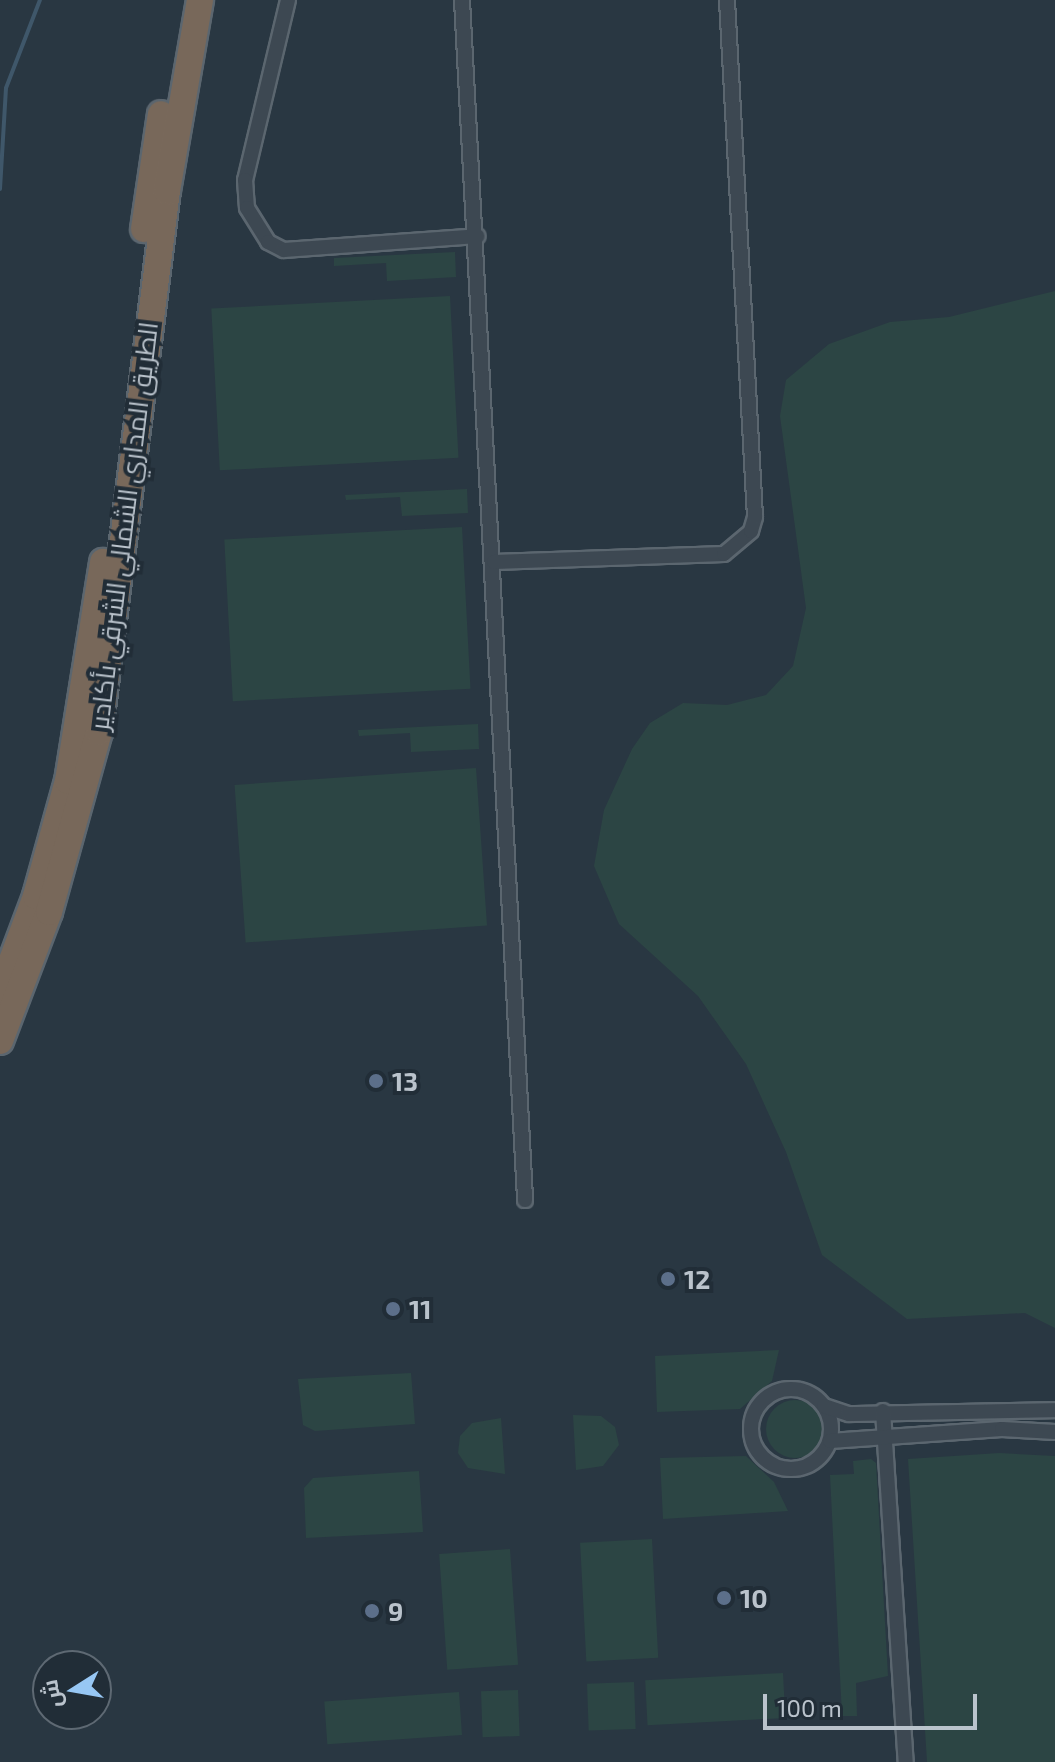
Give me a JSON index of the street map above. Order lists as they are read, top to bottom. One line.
{"streets":{"highway":["الطريق المداري الشمالي الشرقي بأكادير"]},"places":["13","12","11","10","9"],"scale_bar":"100 m","north":"left"}
